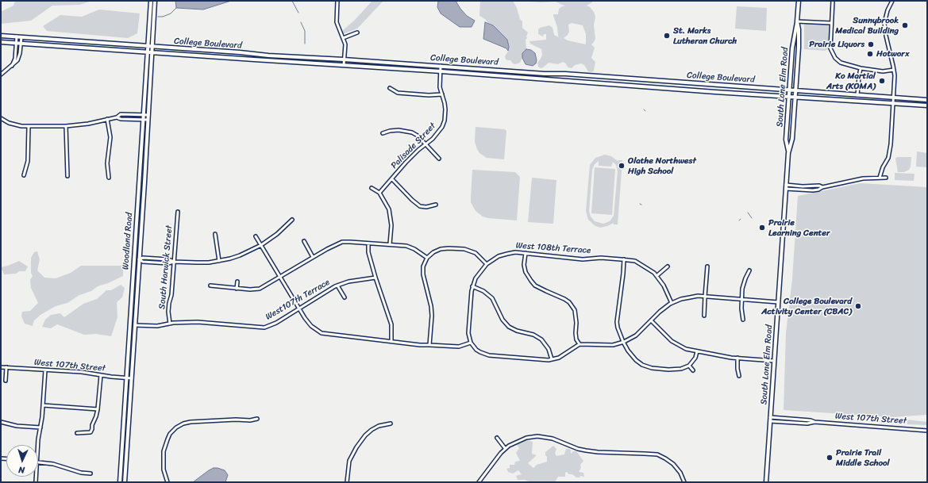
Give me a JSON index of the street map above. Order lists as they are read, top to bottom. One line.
{"streets":{"main road":["College Boulevard","South Lone Elm Road","Woodland Road"],"street":["Palisade Street","West 108th Terrace","South Harwick Street","West107th Terrace","West 107th Street"]},"crossings":[["College Boulevard","South Lone Elm Road"],["College Boulevard","Palisade Street"],["College Boulevard","Woodland Road"],["South Lone Elm Road","West 107th Street"],["Woodland Road","West107th Terrace"],["Woodland Road","West 107th Street"],["South Harwick Street","West107th Terrace"]],"places":["Sunnybrook Medical Building","St. Marks Lutheran Church","Prairie Liquors","Hotworx","Ko Martial Arts (KOMA)","Olathe Northwest High School","Prairie Learning Center","College Boulevard Activity Center (CBAC)","Prairie Trail Middle School"],"north":"bottom"}
